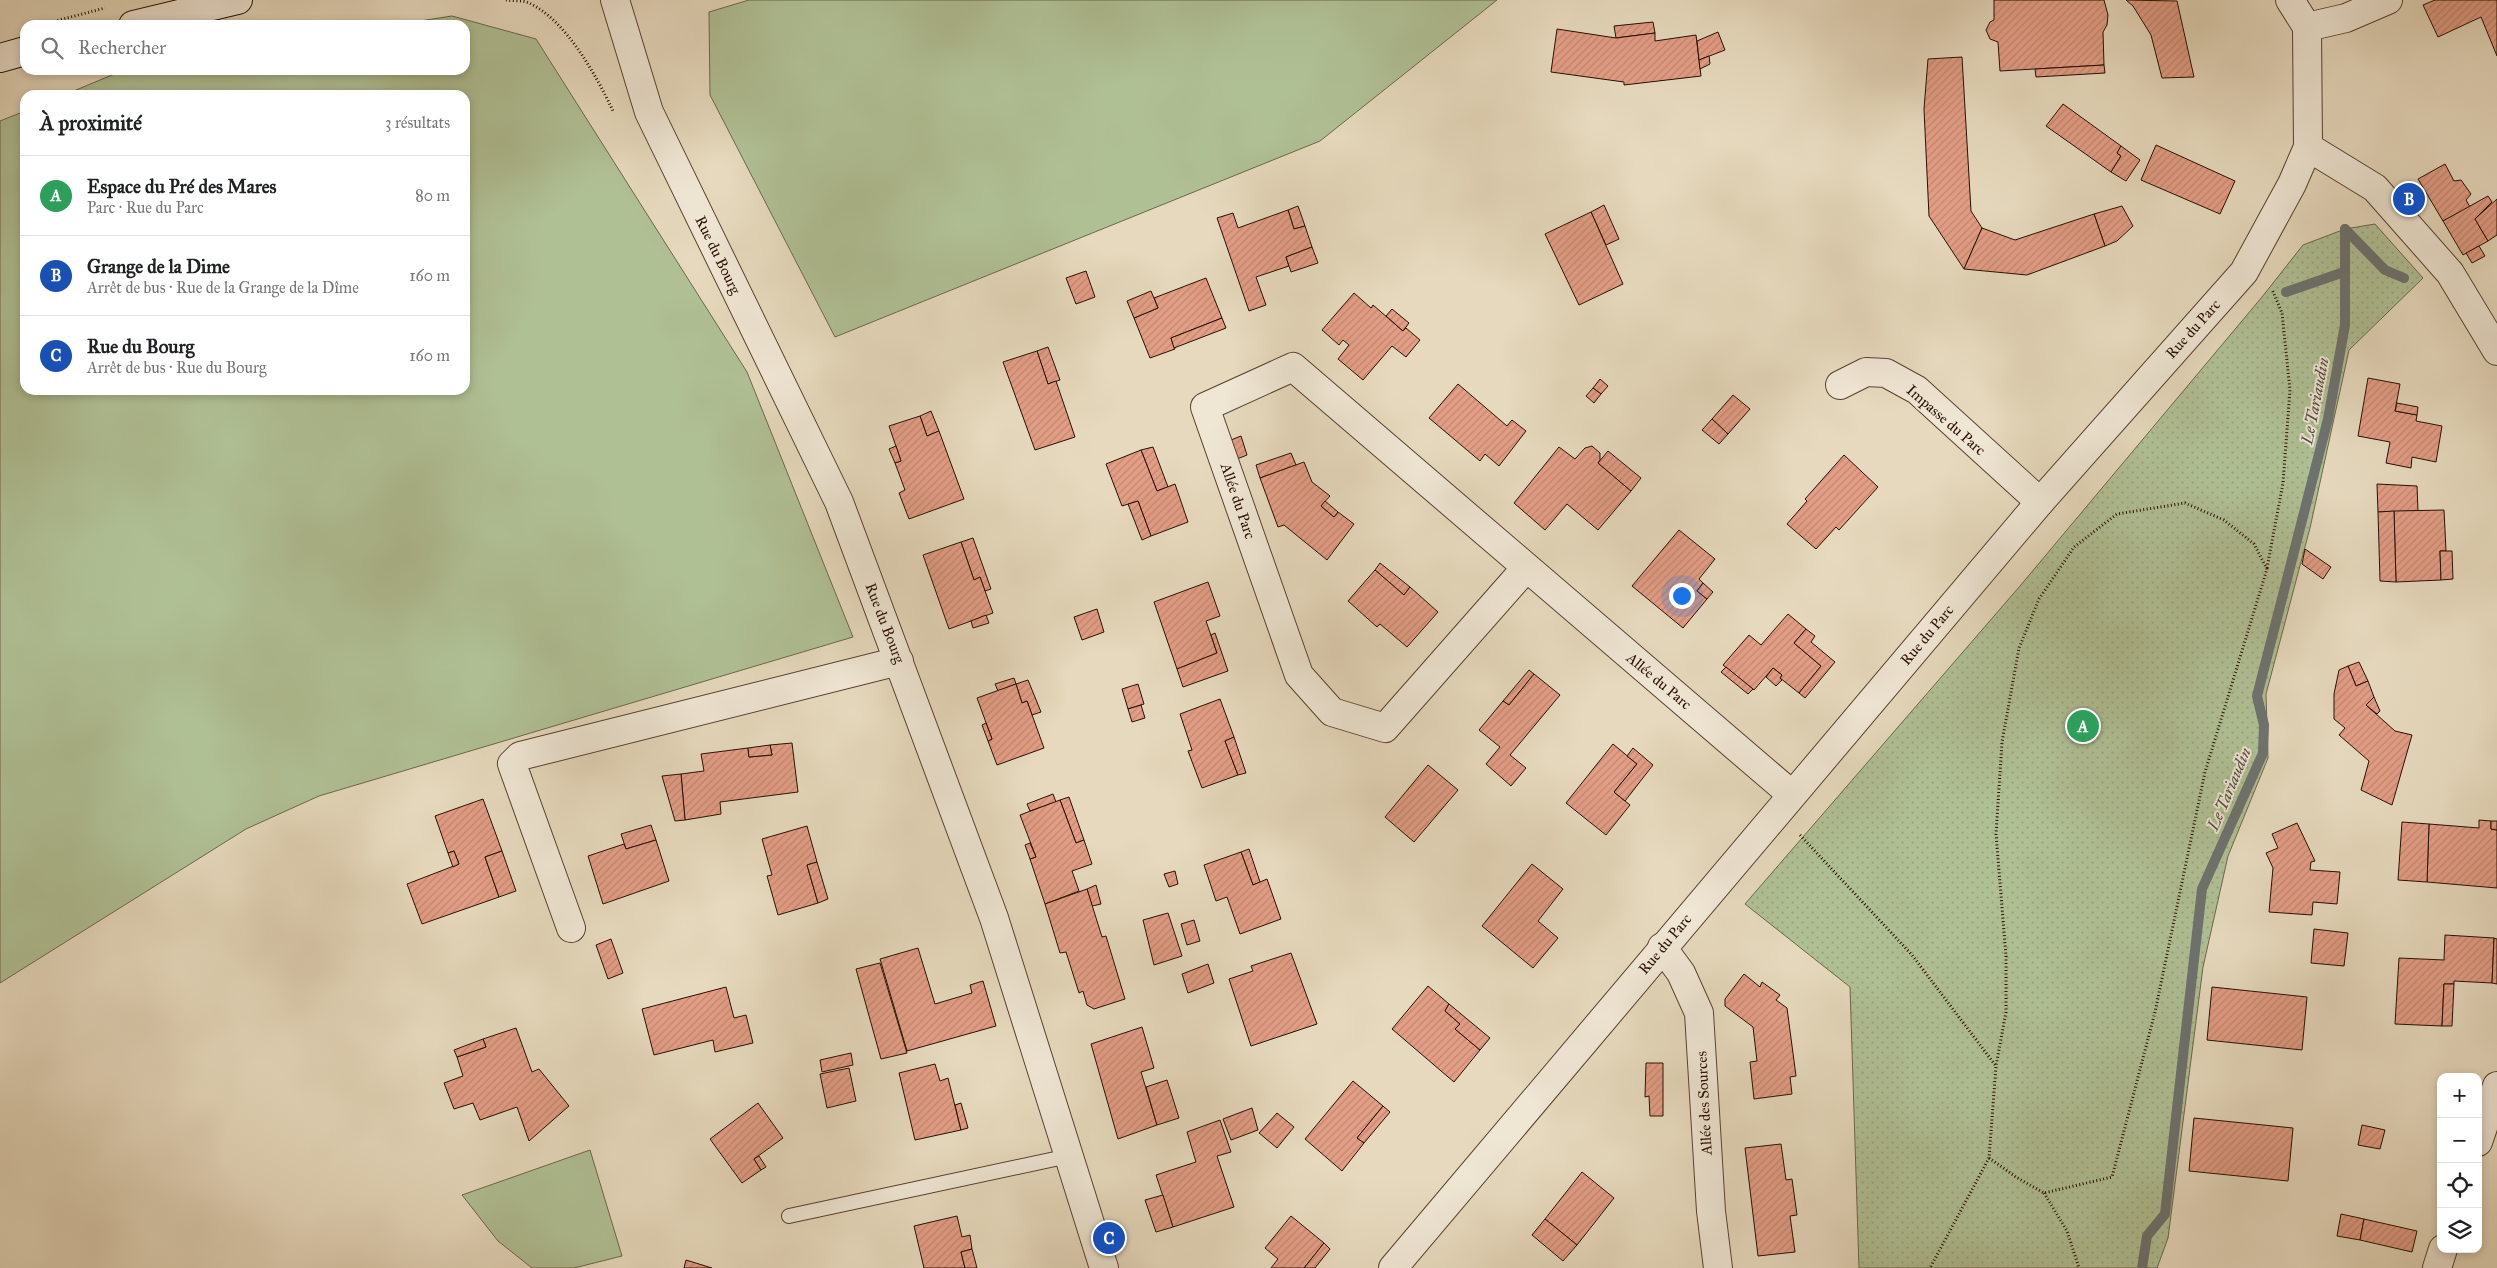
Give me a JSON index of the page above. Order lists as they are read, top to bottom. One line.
{"streets":{"street":["Rue du Bourg","Rue du Parc","Impasse du Parc","Allée du Parc","Allée des Sources"]},"crossings":[["Rue du Parc","Impasse du Parc"],["Rue du Parc","Allée du Parc"],["Rue du Parc","Allée des Sources"]],"water":["Le Tariaudin"],"page":{"search":"Rechercher","heading":["À proximité","3 résultats"],"list":[{"mark":"A","name":"Espace du Pré des Mares","note":"Parc · Rue du Parc","value":"80 m"},{"mark":"B","name":"Grange de la Dime","note":"Arrêt de bus · Rue de la Grange de la Dîme","value":"160 m"},{"mark":"C","name":"Rue du Bourg","note":"Arrêt de bus · Rue du Bourg","value":"160 m"}],"pins":["B","A","C"],"map_buttons":["+","−"]}}
